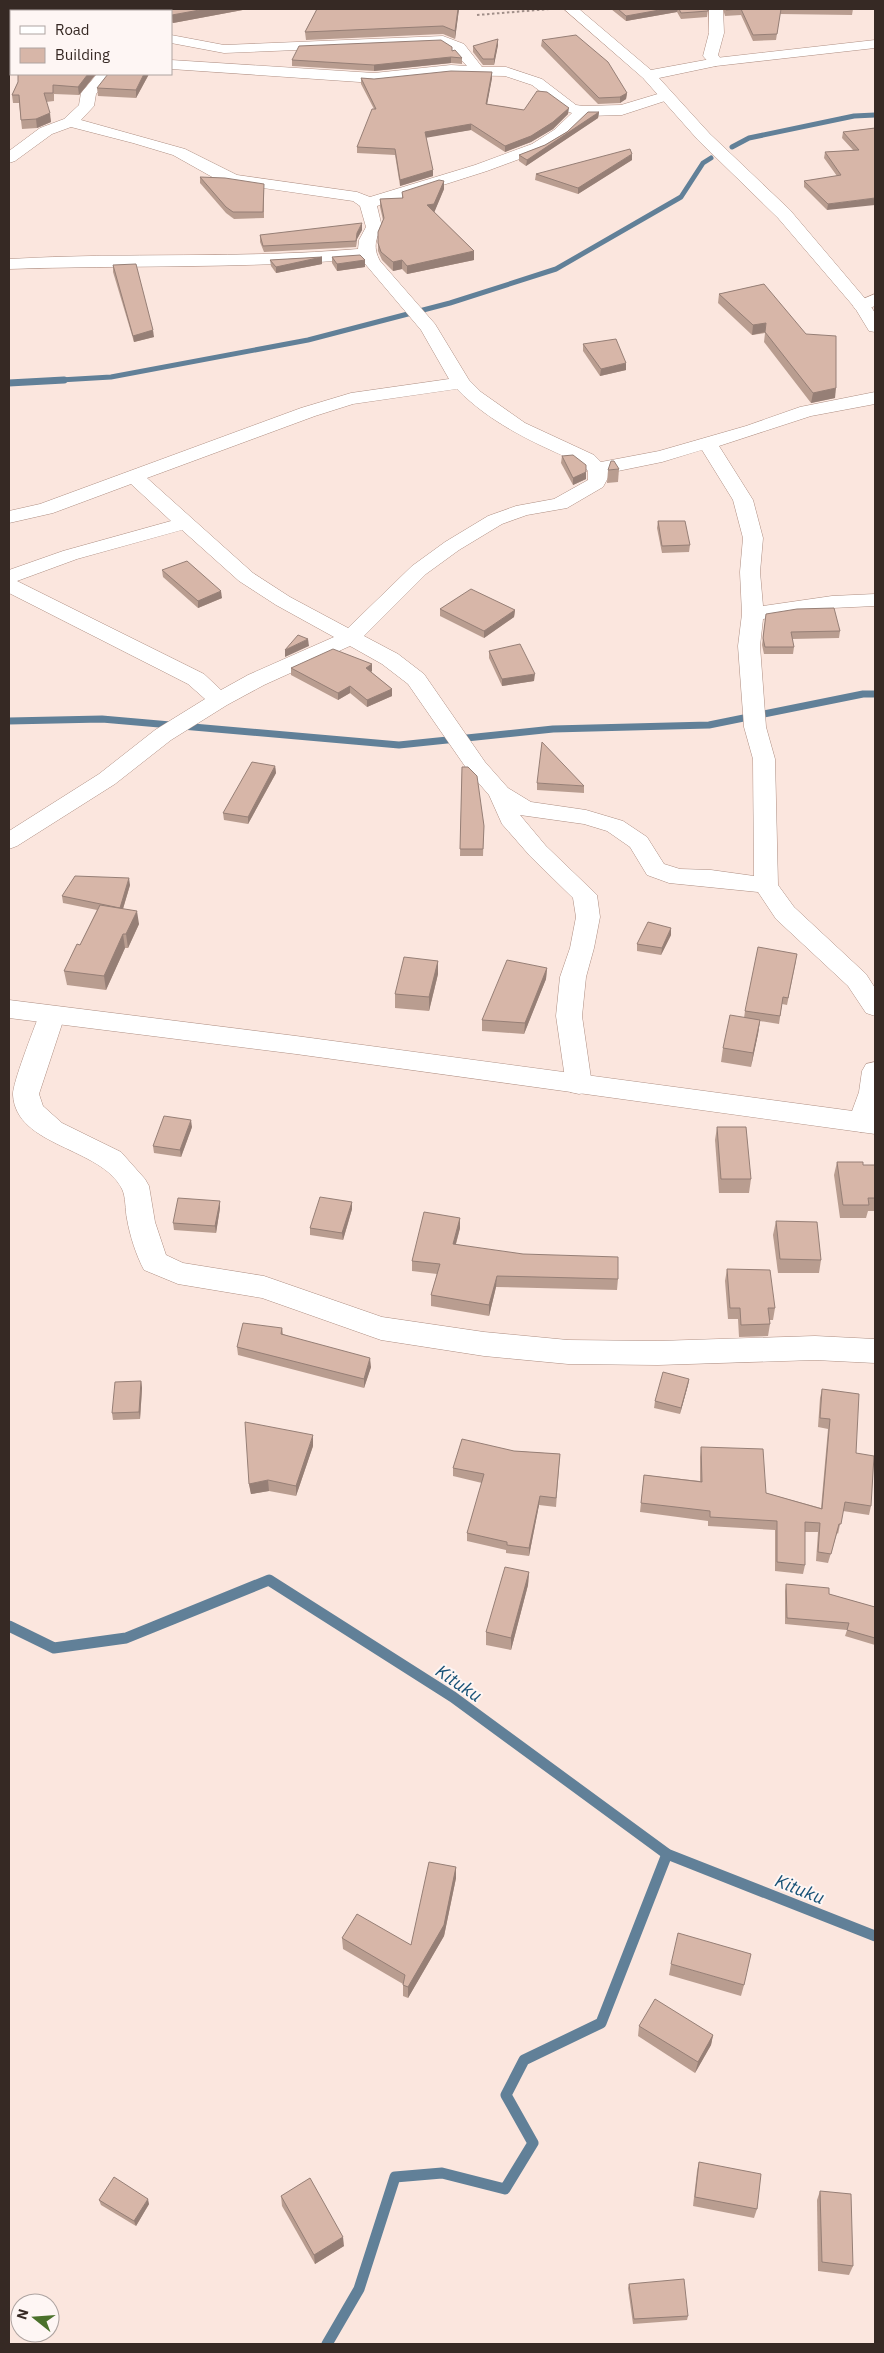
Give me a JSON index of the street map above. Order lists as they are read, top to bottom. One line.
{"water":["Kituku"],"legend":["Road","Building"],"north":"left"}
